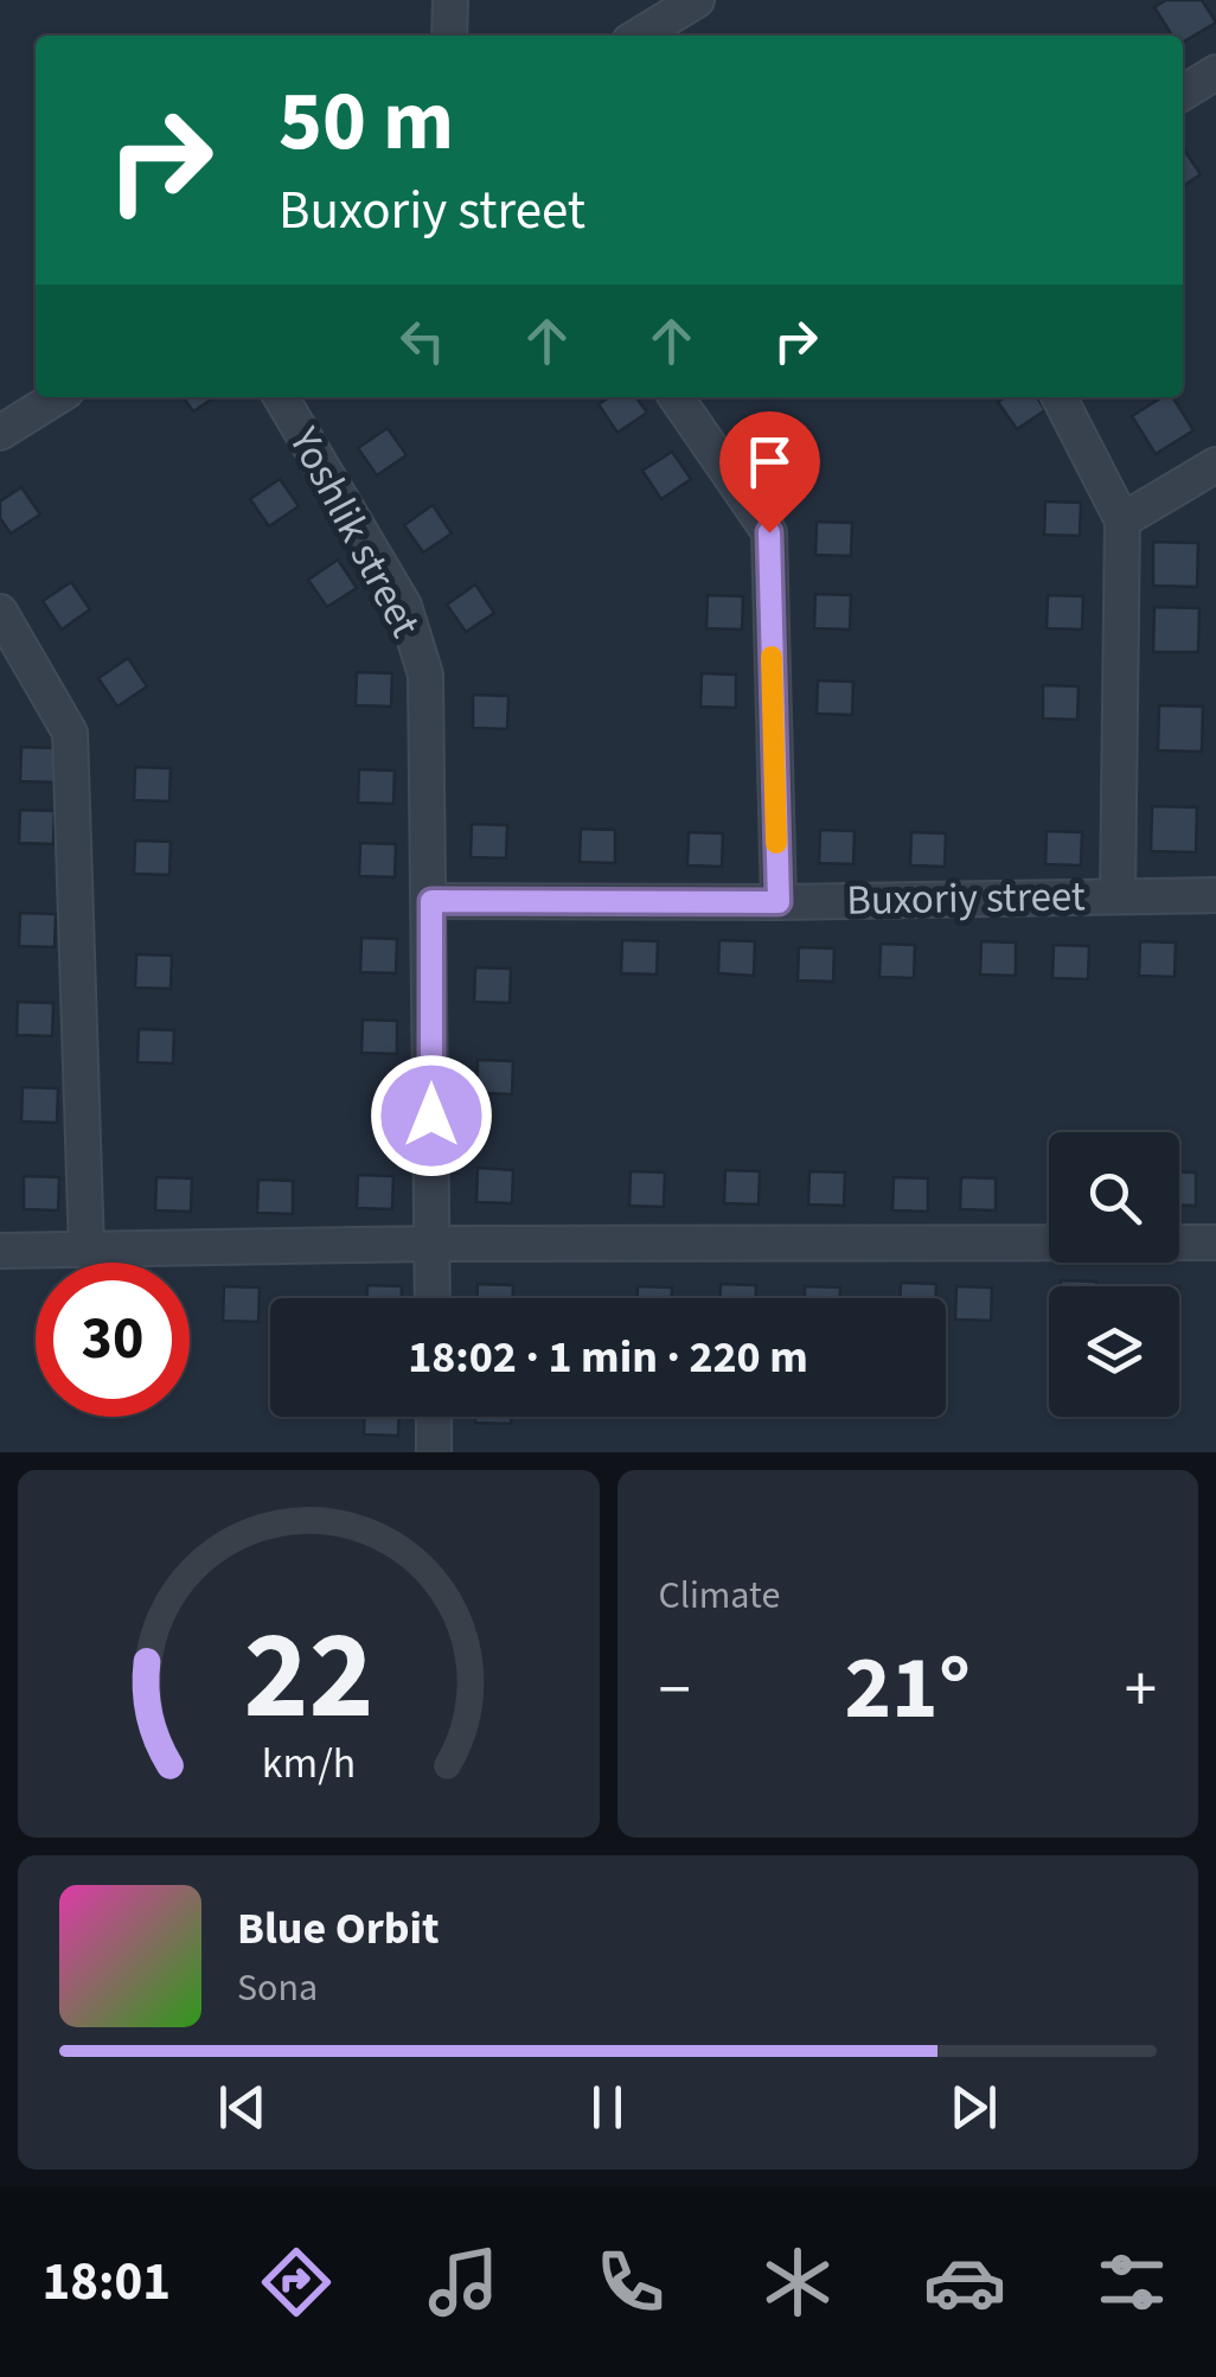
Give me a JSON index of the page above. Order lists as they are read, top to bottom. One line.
{"streets":{"street":["Yoshlik street","Buxoriy street"]},"crossings":[["Yoshlik street","Buxoriy street"]],"page":{"turn":["50 m","Buxoriy street"],"limit":"30","trip":"18:02 · 1 min · 220 m","tile":"Climate","heat":["−","21°","+"],"song":["Blue Orbit","Sona"],"tabs":"18:01","gauge":["22","km/h"]}}
